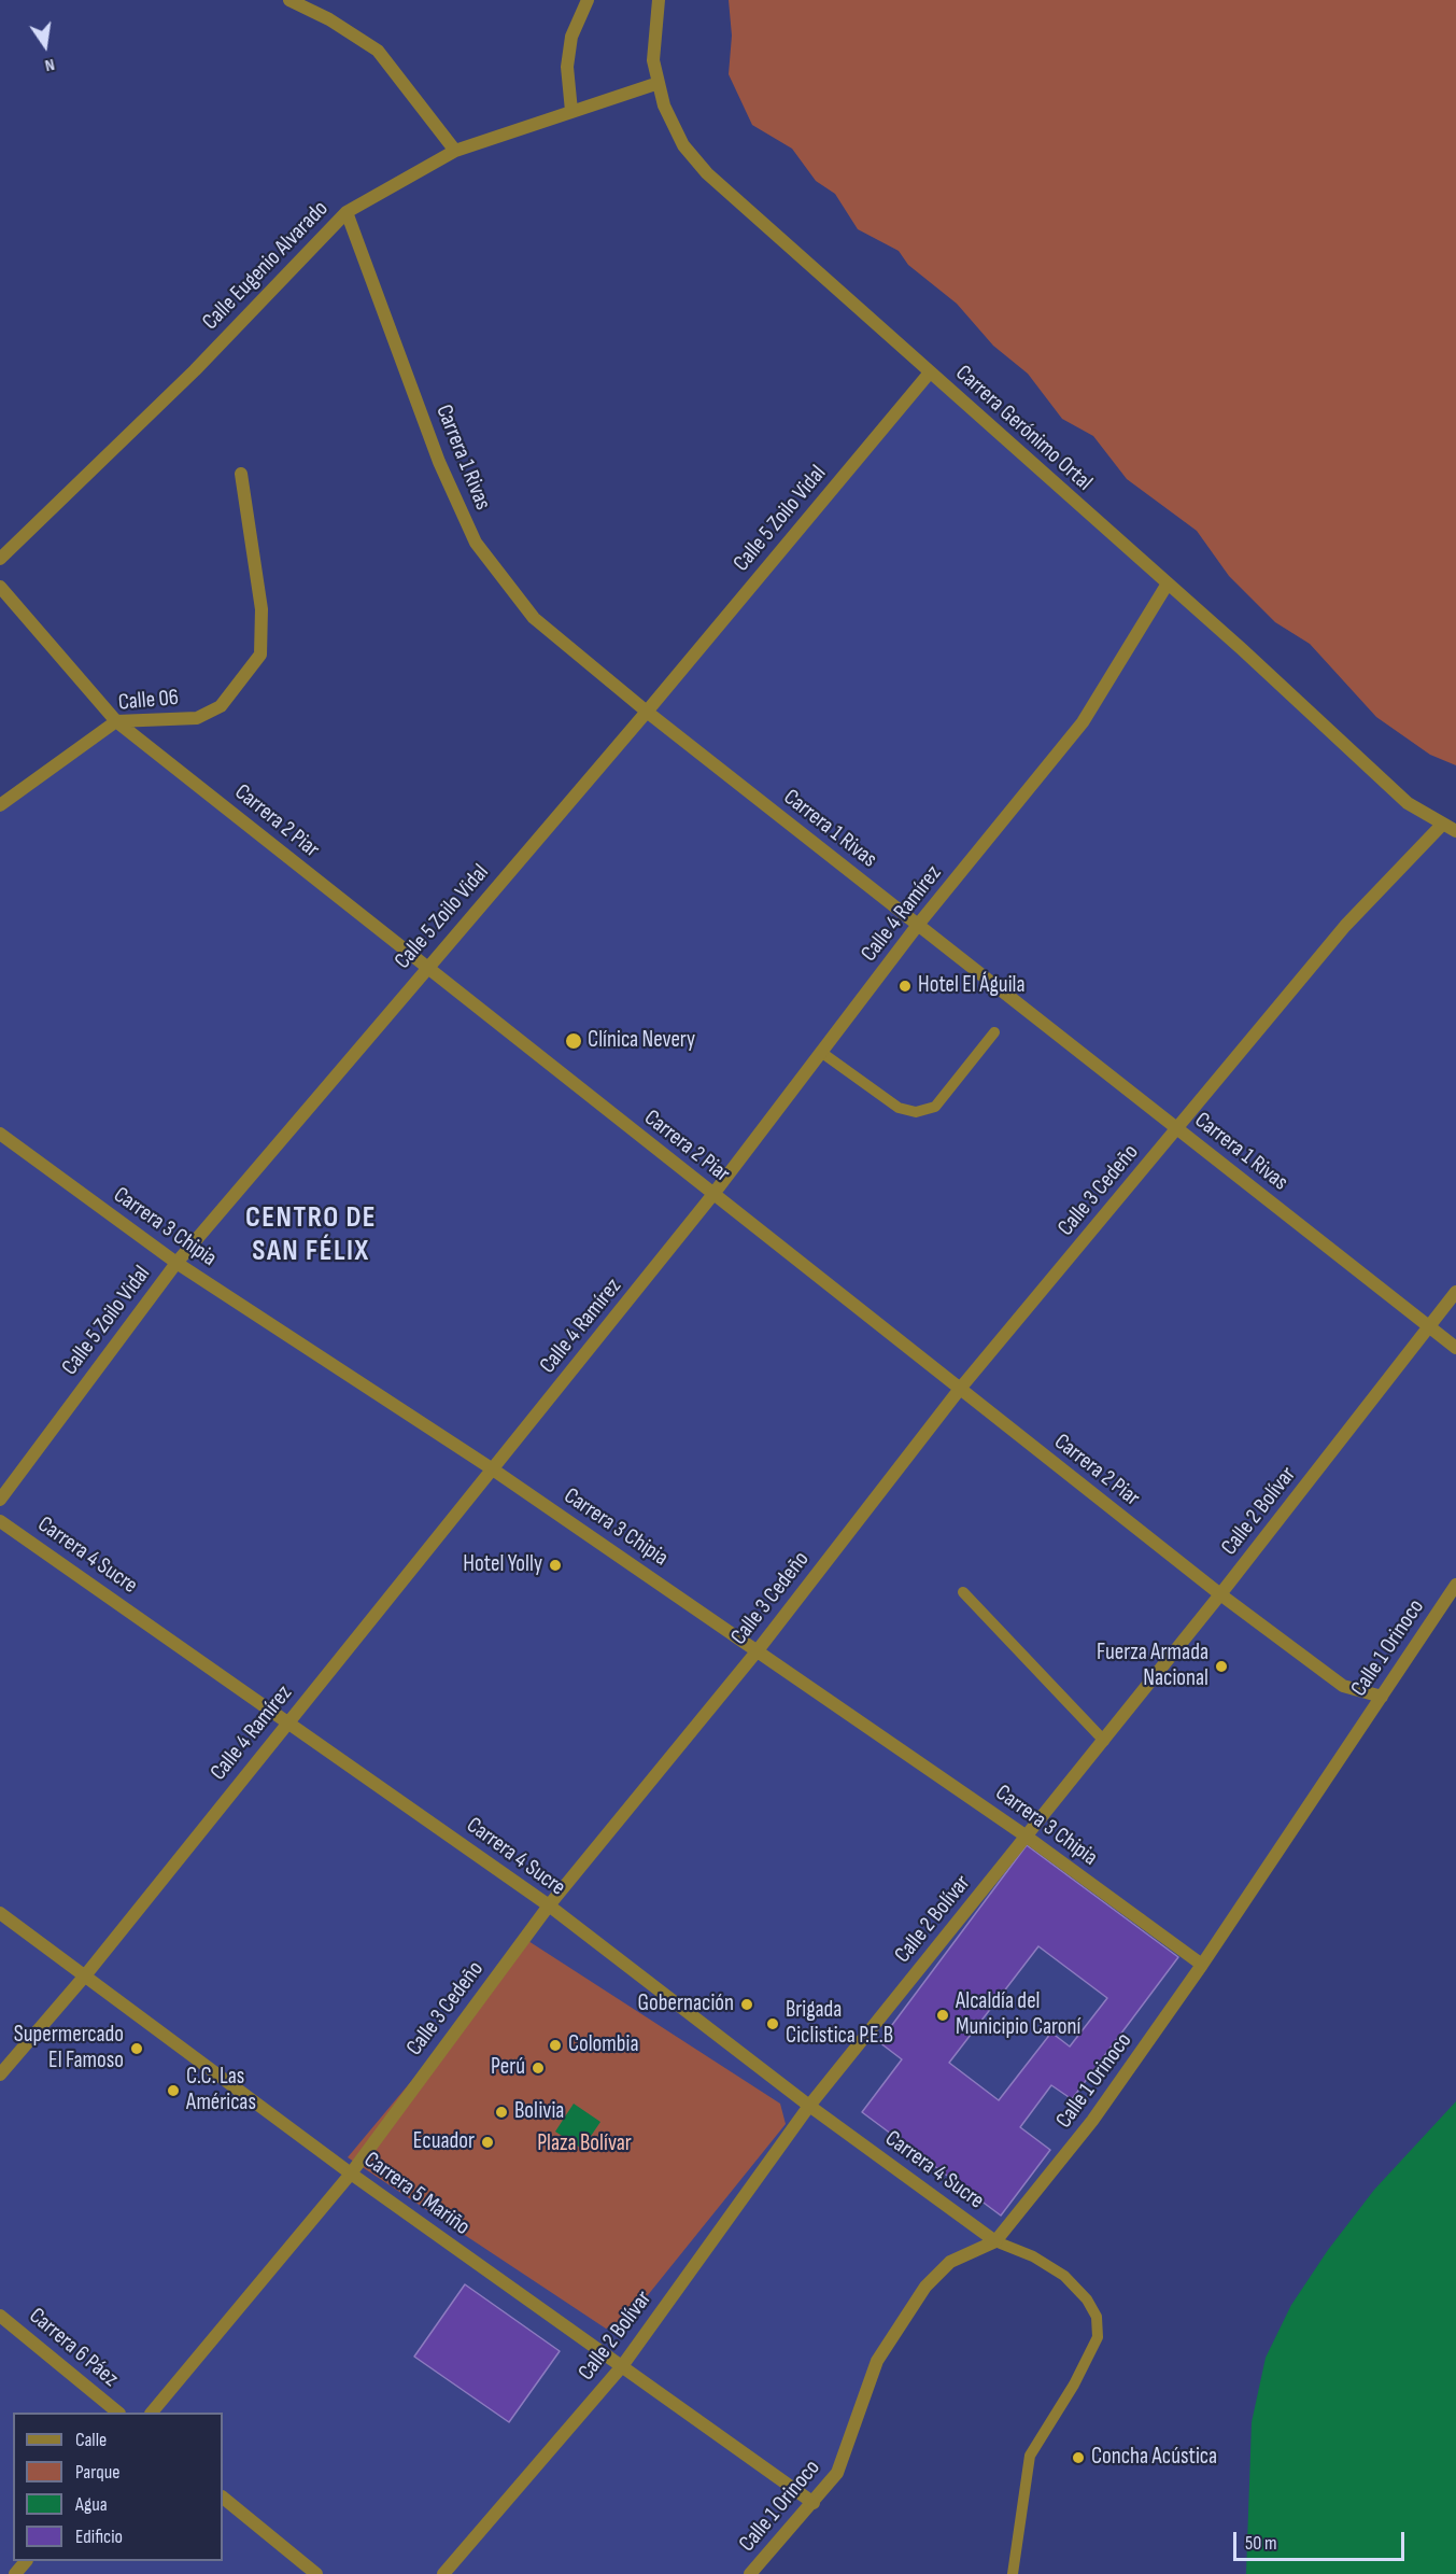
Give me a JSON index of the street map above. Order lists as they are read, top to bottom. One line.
{"streets":{"street":["Calle Eugenio Alvarado","Carrera Gerónimo Ortal","Carrera 1 Rivas","Calle 5 Zoilo Vidal","Calle 06","Carrera 2 Piar","Calle 4 Ramírez","Calle 3 Cedeño","Carrera 3 Chipia","Calle 2 Bolívar","Carrera 4 Sucre","Calle 1 Orinoco","Carrera 5 Mariño","Carrera 6 Páez"]},"crossings":[["Calle Eugenio Alvarado","Carrera Gerónimo Ortal"],["Calle Eugenio Alvarado","Carrera 1 Rivas"],["Carrera Gerónimo Ortal","Calle 5 Zoilo Vidal"],["Carrera Gerónimo Ortal","Calle 4 Ramírez"],["Carrera Gerónimo Ortal","Calle 3 Cedeño"],["Carrera 1 Rivas","Calle 5 Zoilo Vidal"],["Carrera 1 Rivas","Calle 4 Ramírez"],["Carrera 1 Rivas","Calle 3 Cedeño"],["Carrera 1 Rivas","Calle 2 Bolívar"],["Calle 5 Zoilo Vidal","Carrera 2 Piar"],["Calle 5 Zoilo Vidal","Carrera 3 Chipia"],["Calle 06","Carrera 2 Piar"],["Carrera 2 Piar","Calle 4 Ramírez"],["Carrera 2 Piar","Calle 3 Cedeño"],["Carrera 2 Piar","Calle 2 Bolívar"],["Carrera 2 Piar","Calle 1 Orinoco"],["Calle 4 Ramírez","Carrera 3 Chipia"],["Calle 4 Ramírez","Carrera 4 Sucre"],["Calle 4 Ramírez","Carrera 5 Mariño"],["Calle 3 Cedeño","Carrera 3 Chipia"],["Calle 3 Cedeño","Carrera 4 Sucre"],["Calle 3 Cedeño","Carrera 5 Mariño"],["Carrera 3 Chipia","Calle 2 Bolívar"],["Carrera 3 Chipia","Calle 1 Orinoco"],["Calle 2 Bolívar","Carrera 4 Sucre"],["Calle 2 Bolívar","Carrera 5 Mariño"],["Carrera 4 Sucre","Calle 1 Orinoco"],["Calle 1 Orinoco","Carrera 5 Mariño"]],"districts":["CENTRO DE SAN FÉLIX"],"parks":["Plaza Bolívar"],"places":["Hotel El Águila","Clínica Nevery","Hotel Yolly","Fuerza Armada Nacional","Gobernación","Alcaldía del Municipio Caroní","Brigada Ciclistica P.E.B","Colombia","Supermercado El Famoso","Perú","C.C. Las Américas","Bolivia","Ecuador","Concha Acústica"],"legend":["Calle","Parque","Agua","Edificio"],"scale_bar":"50 m","north":"bottom"}
